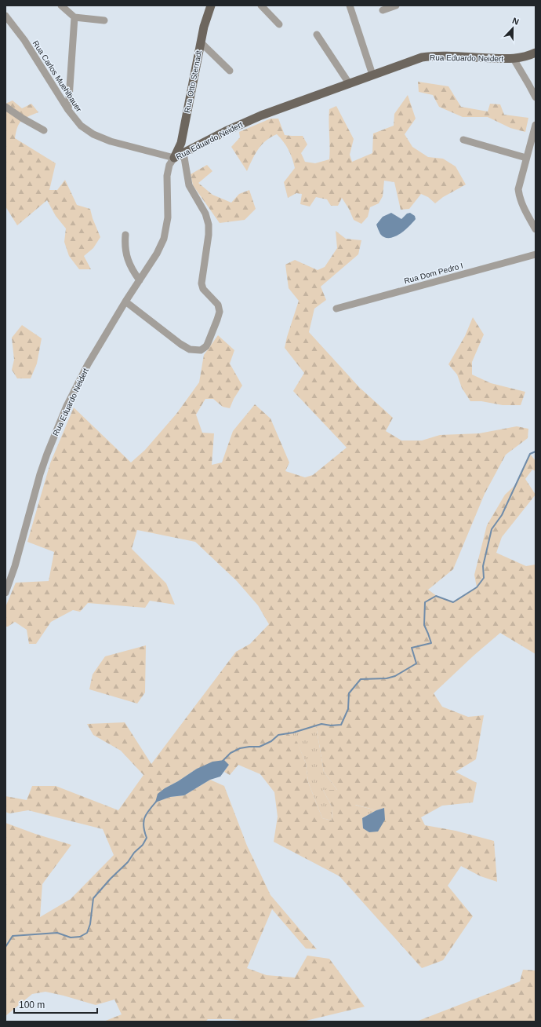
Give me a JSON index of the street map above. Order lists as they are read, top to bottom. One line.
{"streets":{"main road":["Rua Eduardo Neidert","Rua Otto Sternadt"],"street":["Rua Carlos Muehlbauer","Rua Dom Pedro I"]},"crossings":[["Rua Eduardo Neidert","Rua Carlos Muehlbauer"],["Rua Eduardo Neidert","Rua Otto Sternadt"],["Rua Carlos Muehlbauer","Rua Otto Sternadt"]],"scale_bar":"100 m","north":"top"}
